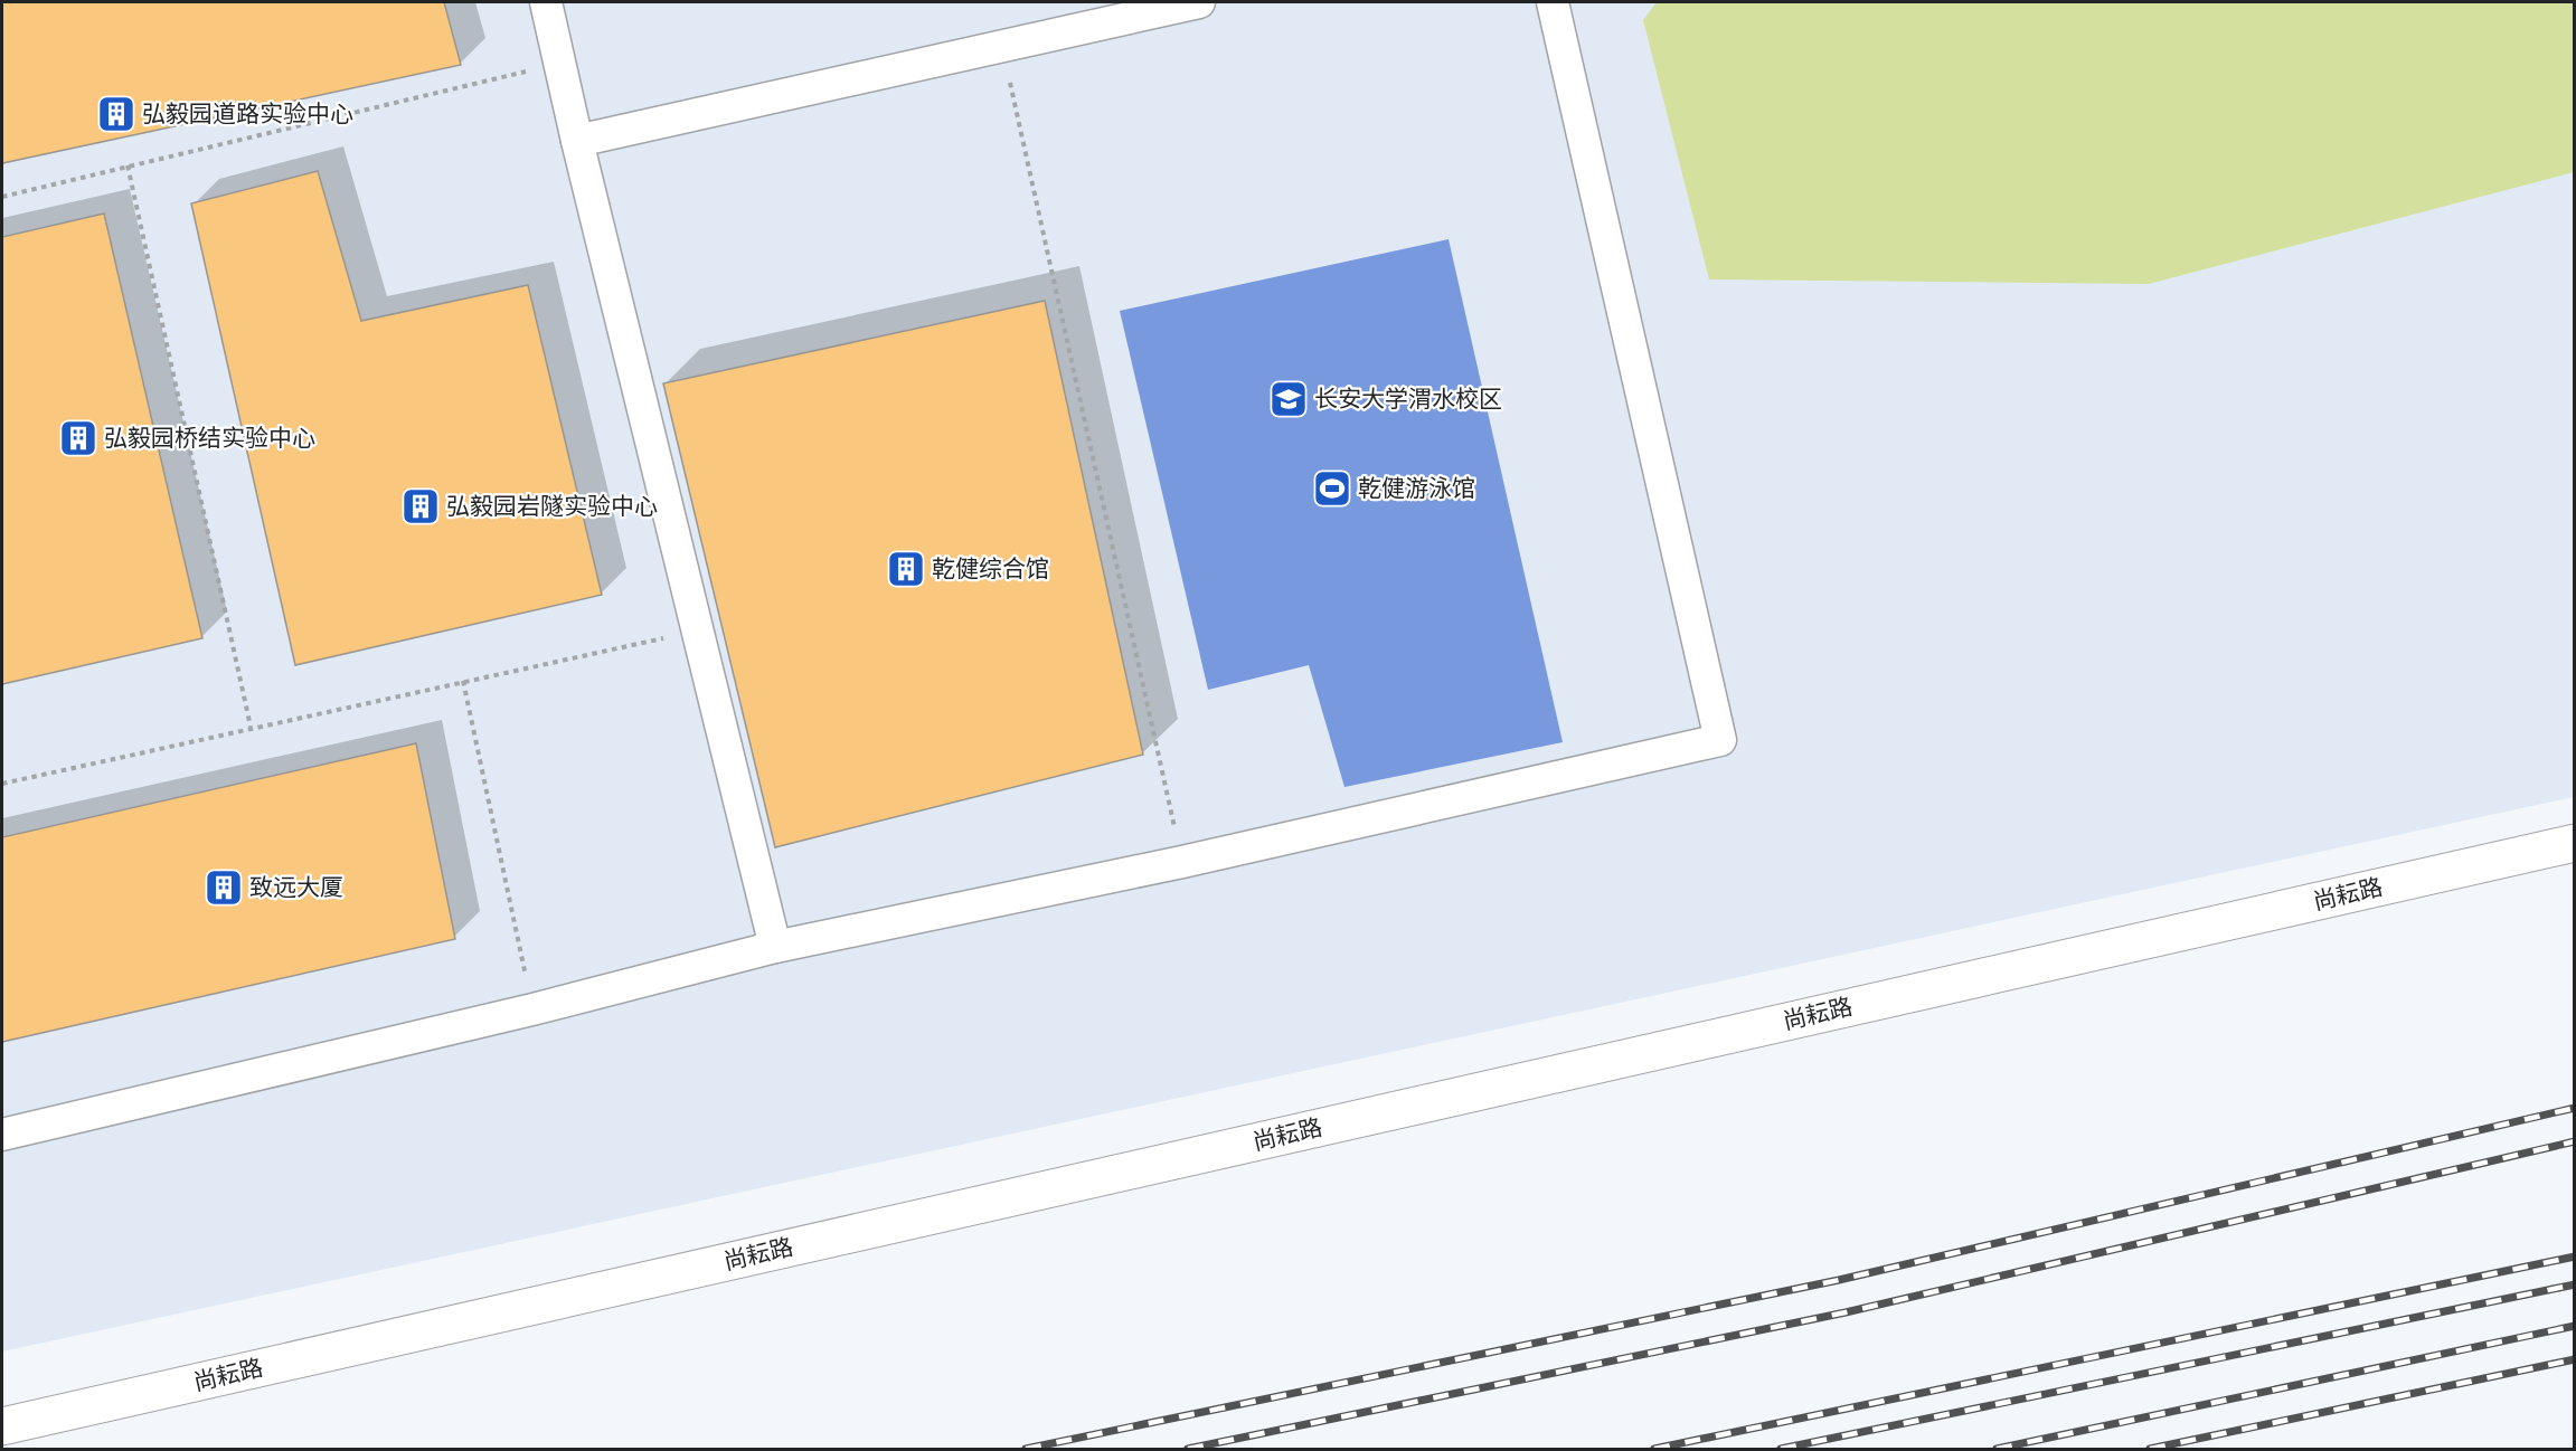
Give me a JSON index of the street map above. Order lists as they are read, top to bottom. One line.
{"streets":{"street":["尚耘路"]},"places":{"building":["弘毅园道路实验中心","弘毅园桥结实验中心","弘毅园岩隧实验中心","乾健综合馆","致远大厦"],"school or university":["长安大学渭水校区"],"sports":["乾健游泳馆"]}}
